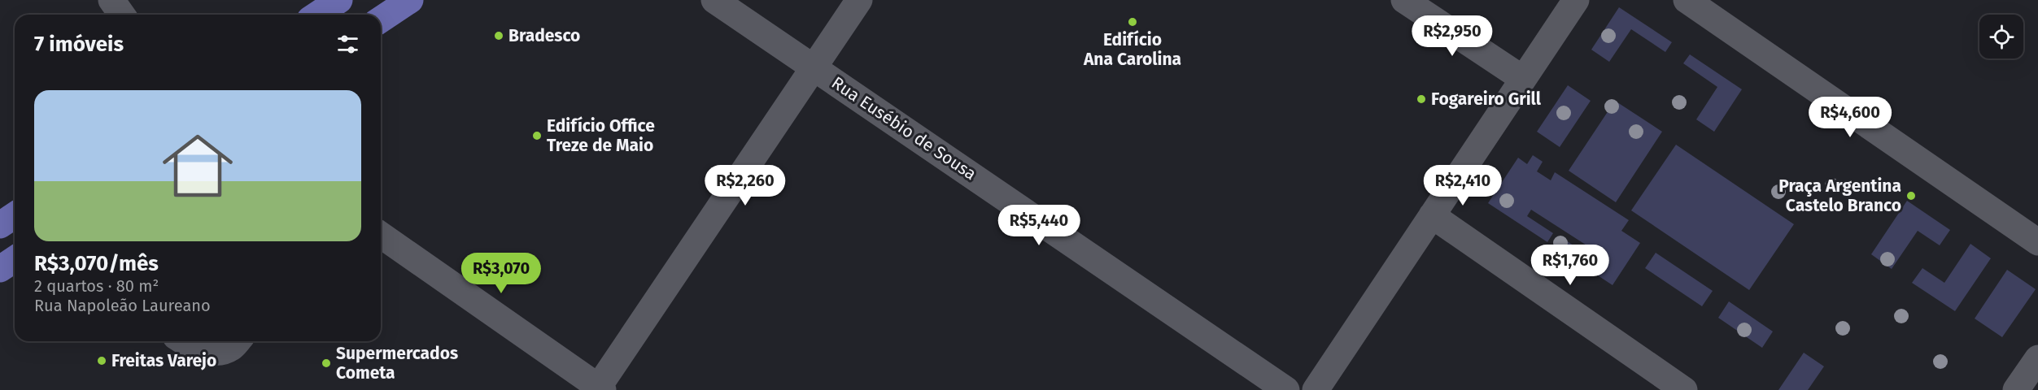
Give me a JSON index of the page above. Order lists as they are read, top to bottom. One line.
{"streets":{"street":["Rua Eusébio de Sousa"]},"places":["Edifício Ana Carolina","Bradesco","Fogareiro Grill","Edifício Office Treze de Maio","Praça Argentina Castelo Branco","Freitas Varejo","Supermercados Cometa"],"page":{"heading":"7 imóveis","price":["R$2,950","R$4,600","R$2,260","R$2,410","R$5,440","R$1,760","R$3,070"],"list":[{"name":"R$3,070/mês","note":"2 quartos · 80 m² · Rua Napoleão Laureano"}]}}
